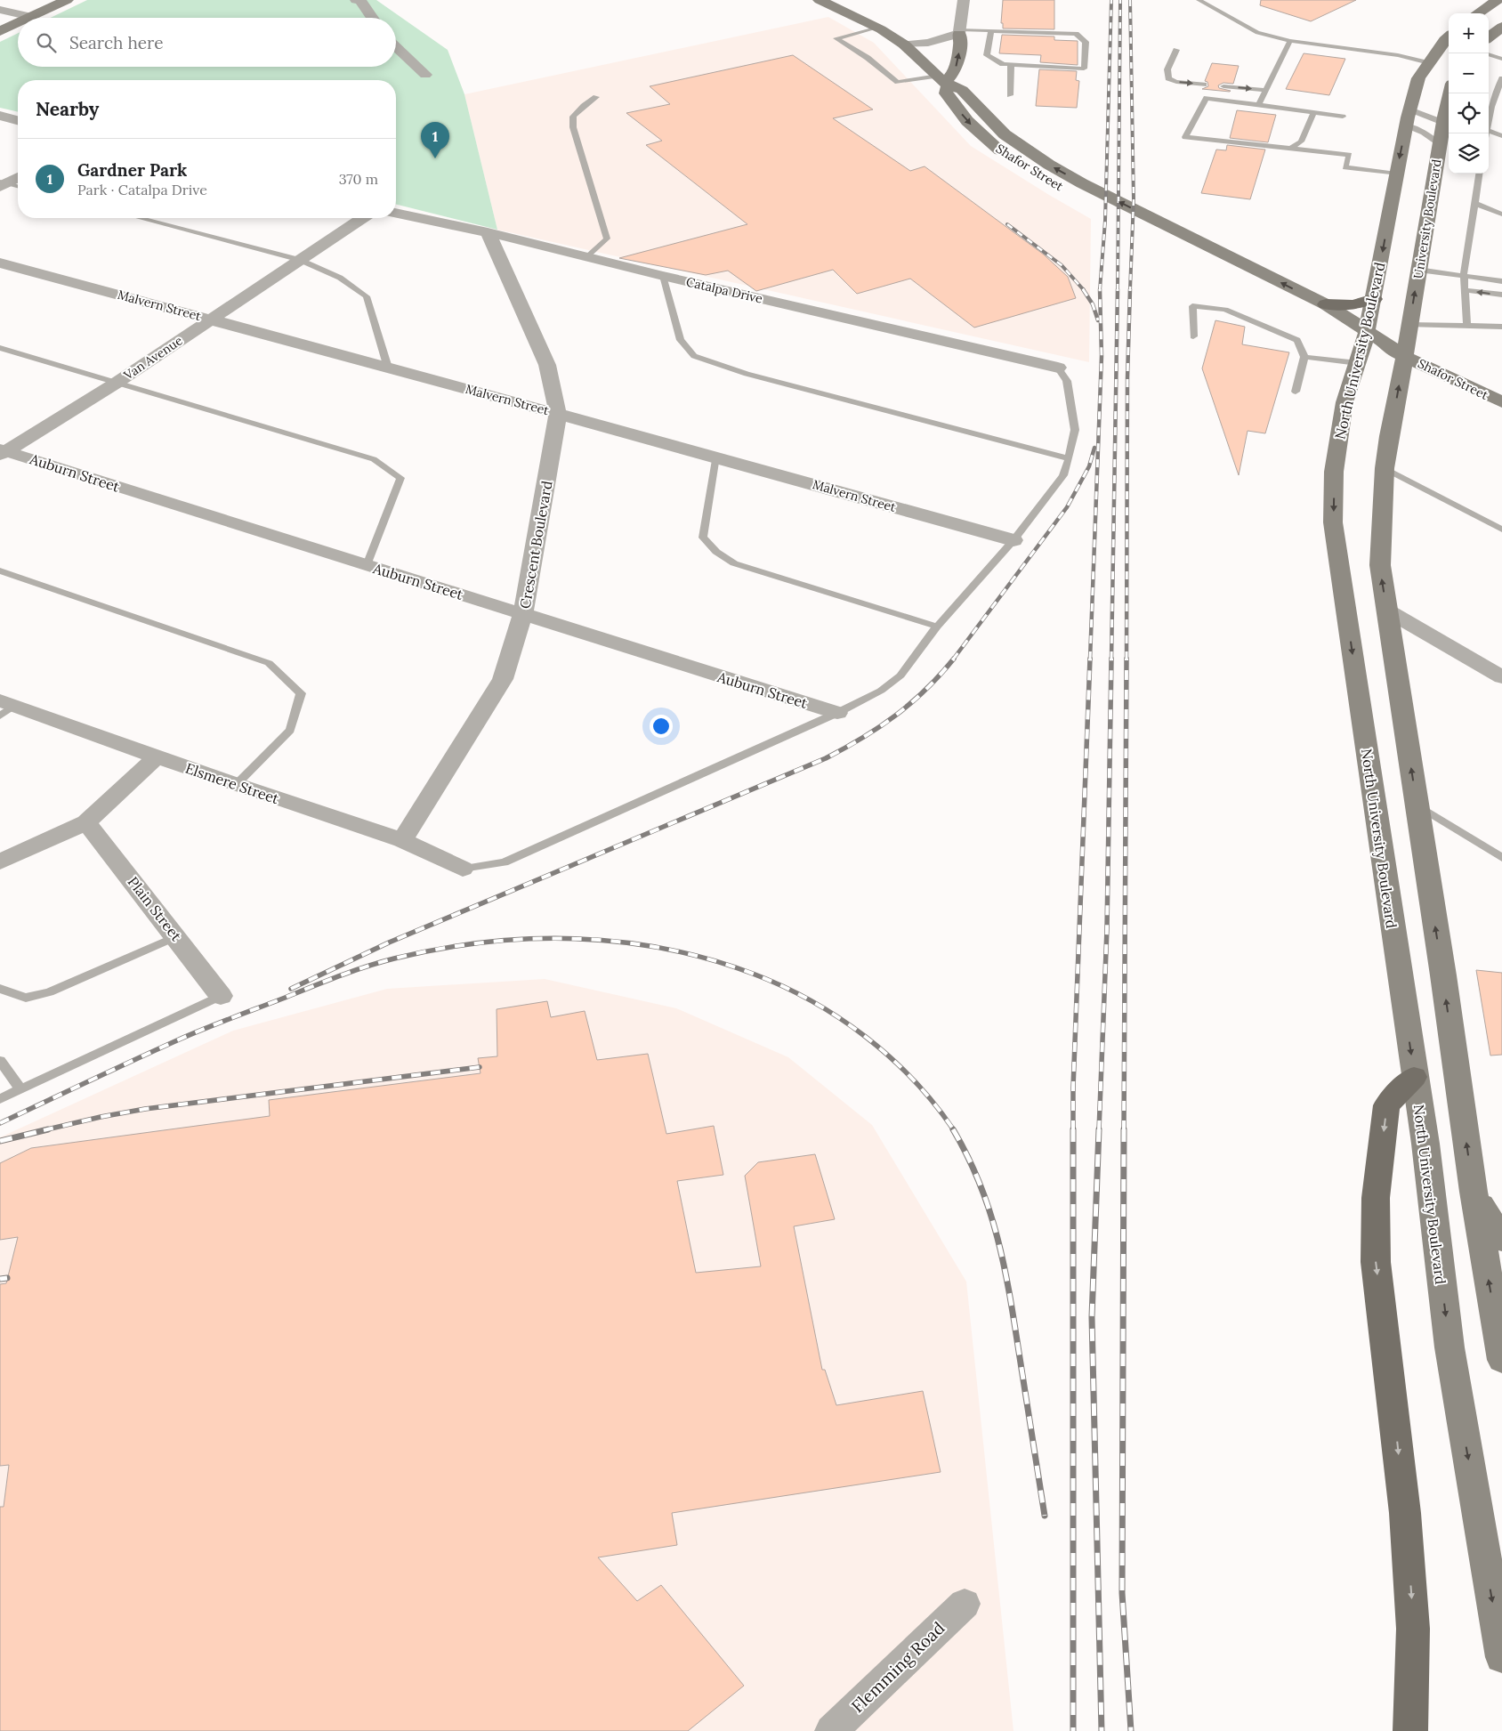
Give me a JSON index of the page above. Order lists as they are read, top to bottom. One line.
{"streets":{"main road":["Shafor Street","University Boulevard","North University Boulevard"],"street":["Catalpa Drive","Malvern Street","Van Avenue","Auburn Street","Crescent Boulevard","Elsmere Street","Plain Street","Flemming Road"]},"crossings":[["Shafor Street","University Boulevard"],["Shafor Street","North University Boulevard"],["Catalpa Drive","Crescent Boulevard"],["Malvern Street","Van Avenue"],["Malvern Street","Crescent Boulevard"],["Van Avenue","Auburn Street"],["Auburn Street","Crescent Boulevard"],["Crescent Boulevard","Elsmere Street"]],"page":{"map_buttons":["+","−"],"search":"Search here","heading":"Nearby","pins":"1","list":[{"mark":"1","name":"Gardner Park","note":"Park · Catalpa Drive","value":"370 m"}]}}
